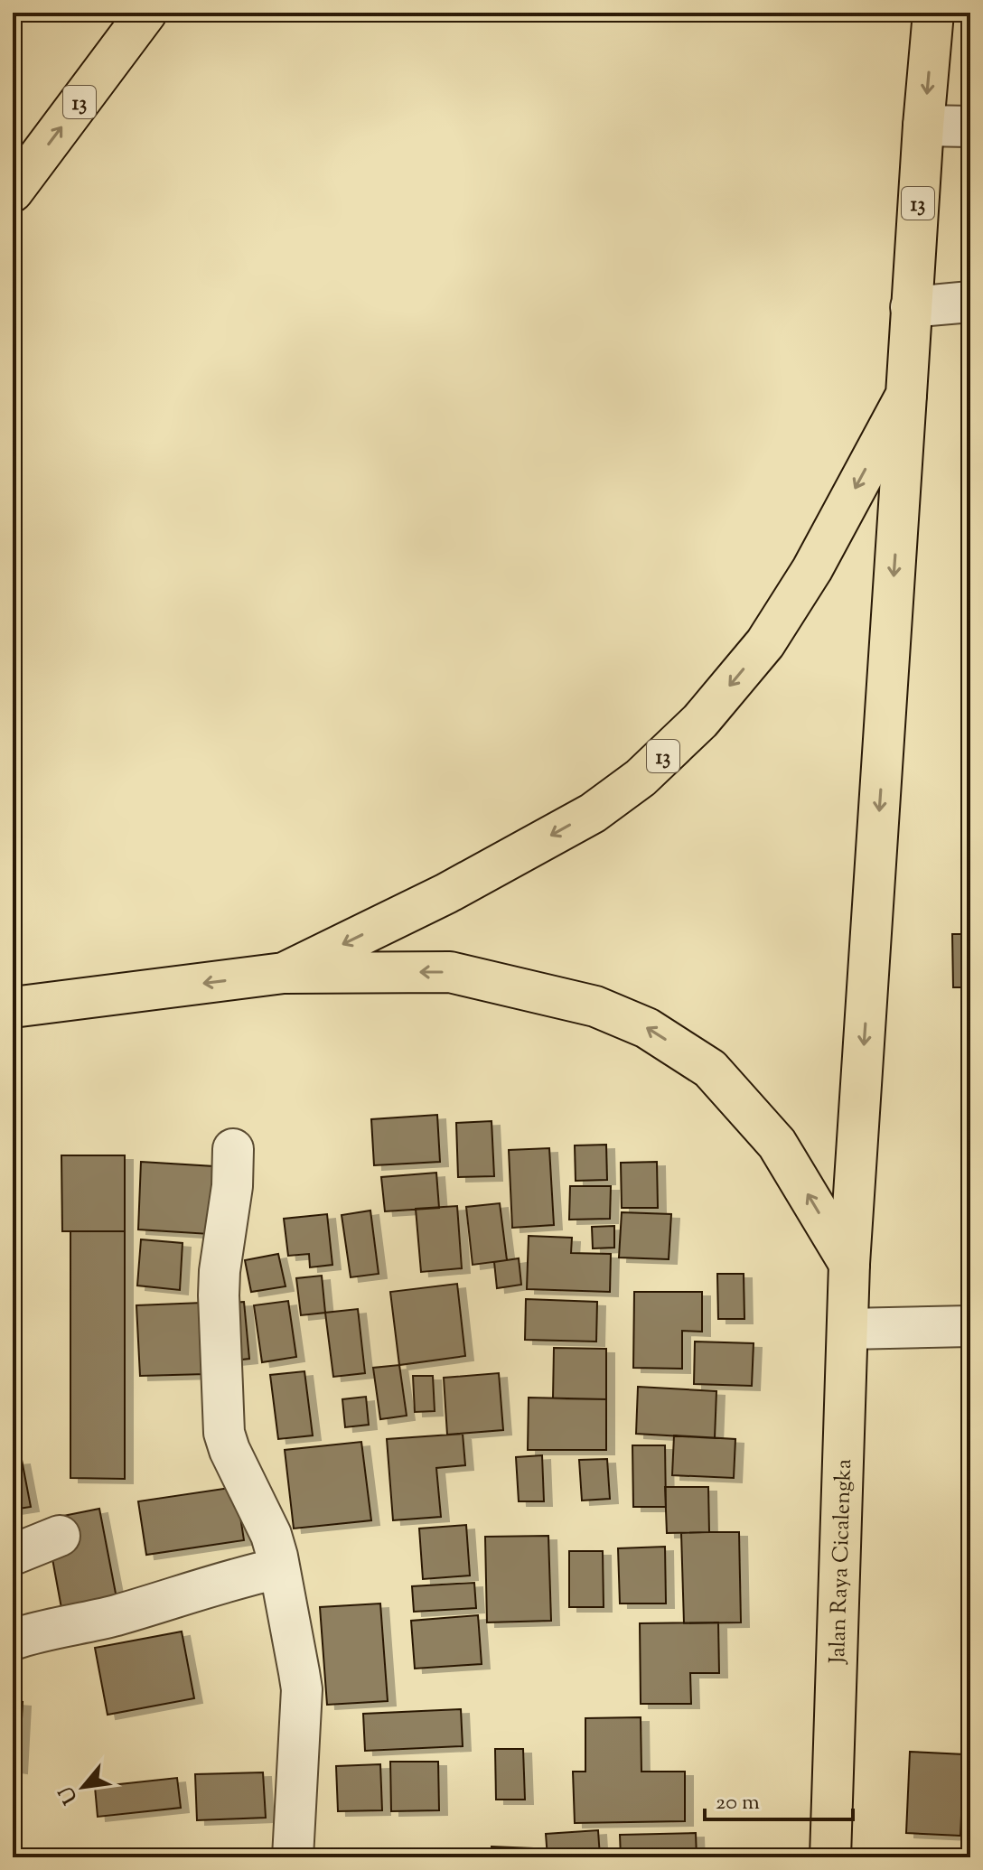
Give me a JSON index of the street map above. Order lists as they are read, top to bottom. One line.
{"streets":{"main road":["13","Jalan Raya Cicalengka"]},"crossings":[["13","Jalan Raya Cicalengka"]],"one_way":["Jalan Raya Cicalengka"],"scale_bar":"20 m","north":"bottom left"}
